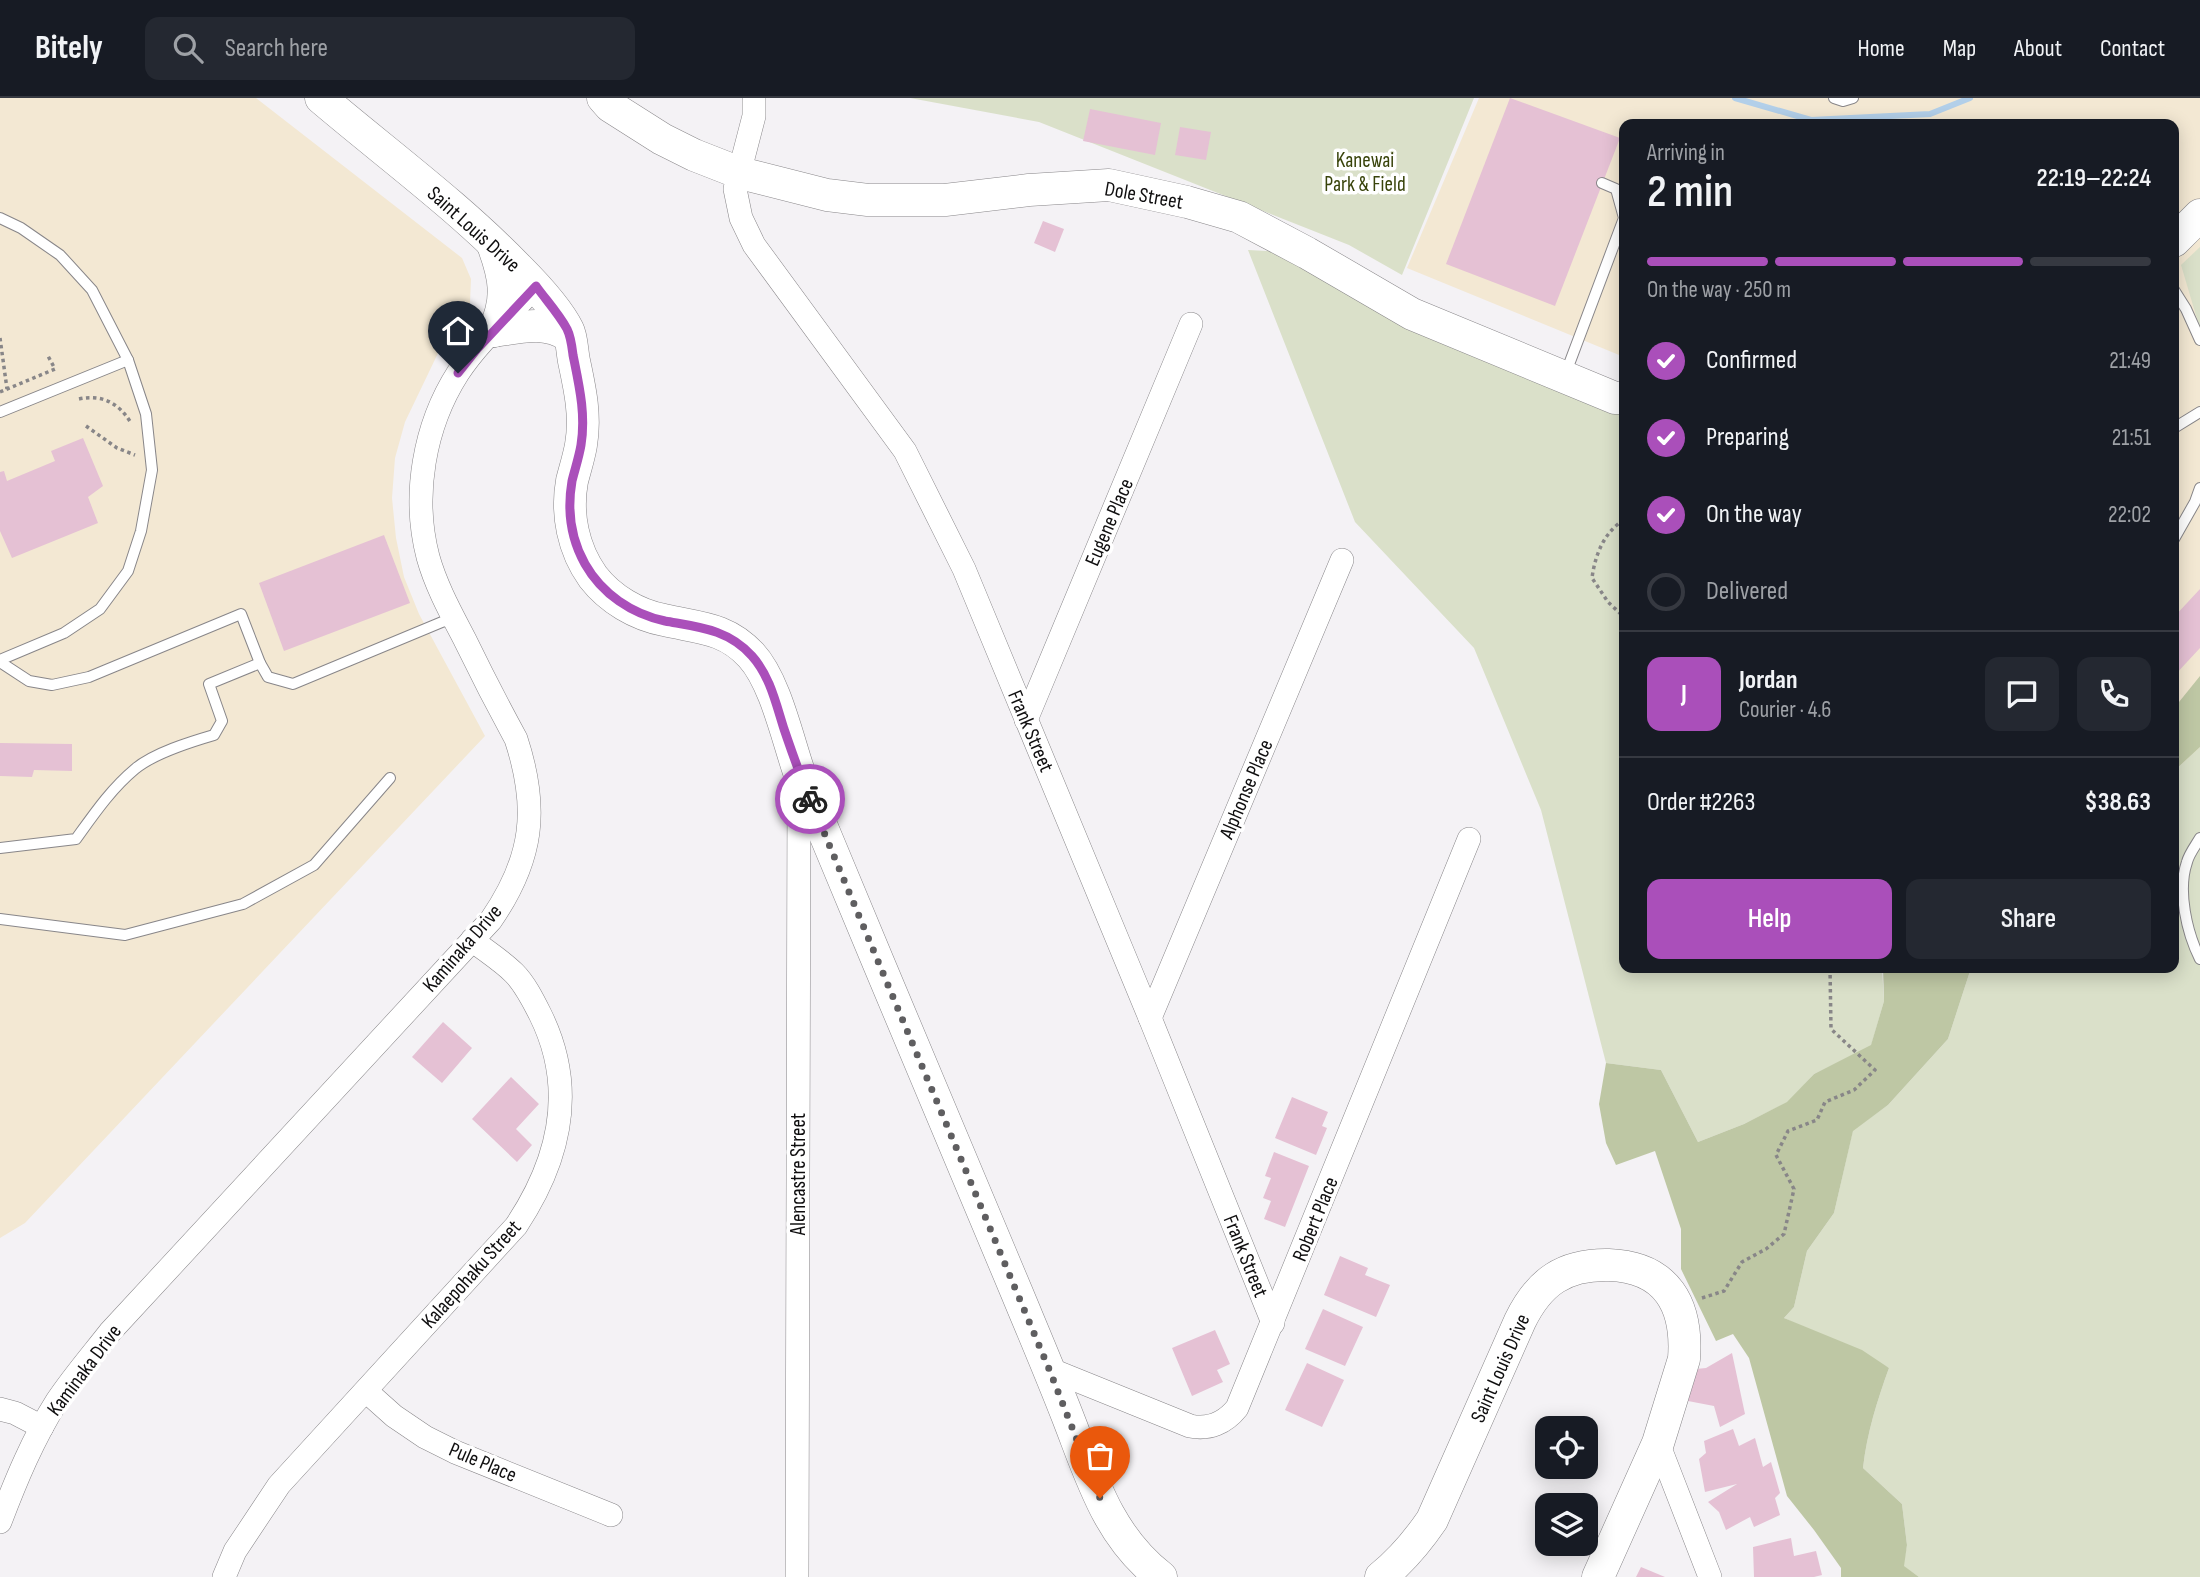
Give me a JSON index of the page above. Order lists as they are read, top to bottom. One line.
{"streets":{"street":["Dole Street","Saint Louis Drive","Eugene Place","Frank Street","Alphonse Place","Kaminaka Drive","Alencastre Street","Robert Place","Kalaepohaku Street","Pule Place"]},"crossings":[["Dole Street","Frank Street"],["Saint Louis Drive","Kaminaka Drive"],["Saint Louis Drive","Alencastre Street"],["Saint Louis Drive","Robert Place"],["Eugene Place","Frank Street"],["Frank Street","Alphonse Place"],["Frank Street","Robert Place"],["Kaminaka Drive","Kalaepohaku Street"],["Kalaepohaku Street","Pule Place"]],"parks":["Kanewai Park & Field"],"page":{"header":"Bitely","search":"Search here","nav":["Home","Map","About","Contact"],"heading":["2 min","Arriving in","22:19–22:24"],"panel":["Jordan","Courier · 4.6","Order #2263","$38.63"],"bar":"On the way · 250 m","list":[["Confirmed","21:49"],["Preparing","21:51"],["On the way","22:02"],"Delivered"],"round":"J","buttons":["Help","Share"]}}
